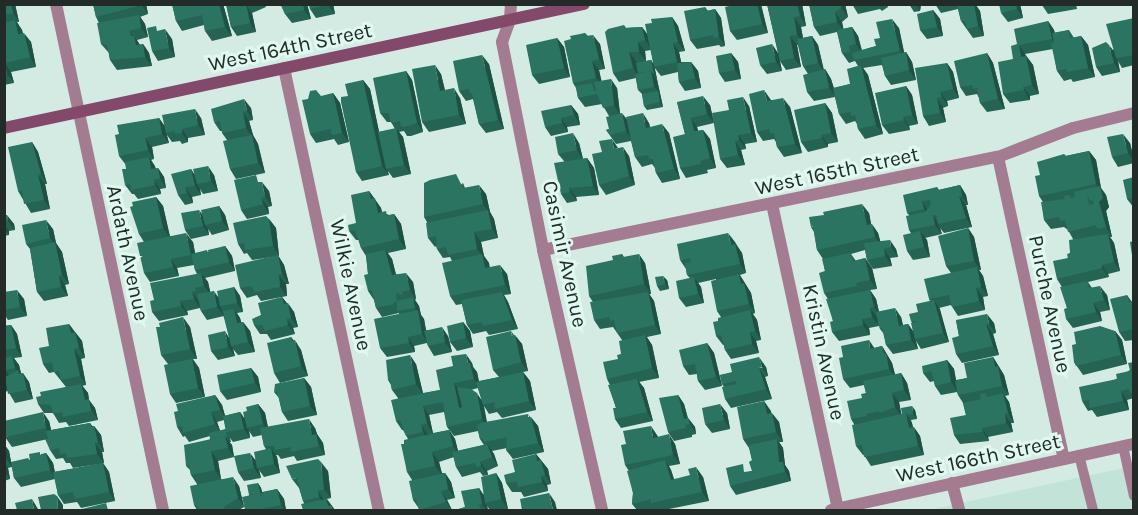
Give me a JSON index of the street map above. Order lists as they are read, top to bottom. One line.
{"streets":{"street":["West 164th Street","West 165th Street","Ardath Avenue","Casimir Avenue","Wilkie Avenue","Purche Avenue","Kristin Avenue","West 166th Street"]},"crossings":[["West 164th Street","Ardath Avenue"],["West 164th Street","Casimir Avenue"],["West 164th Street","Wilkie Avenue"],["West 165th Street","Casimir Avenue"],["West 165th Street","Purche Avenue"],["West 165th Street","Kristin Avenue"],["Purche Avenue","West 166th Street"],["Kristin Avenue","West 166th Street"]]}
